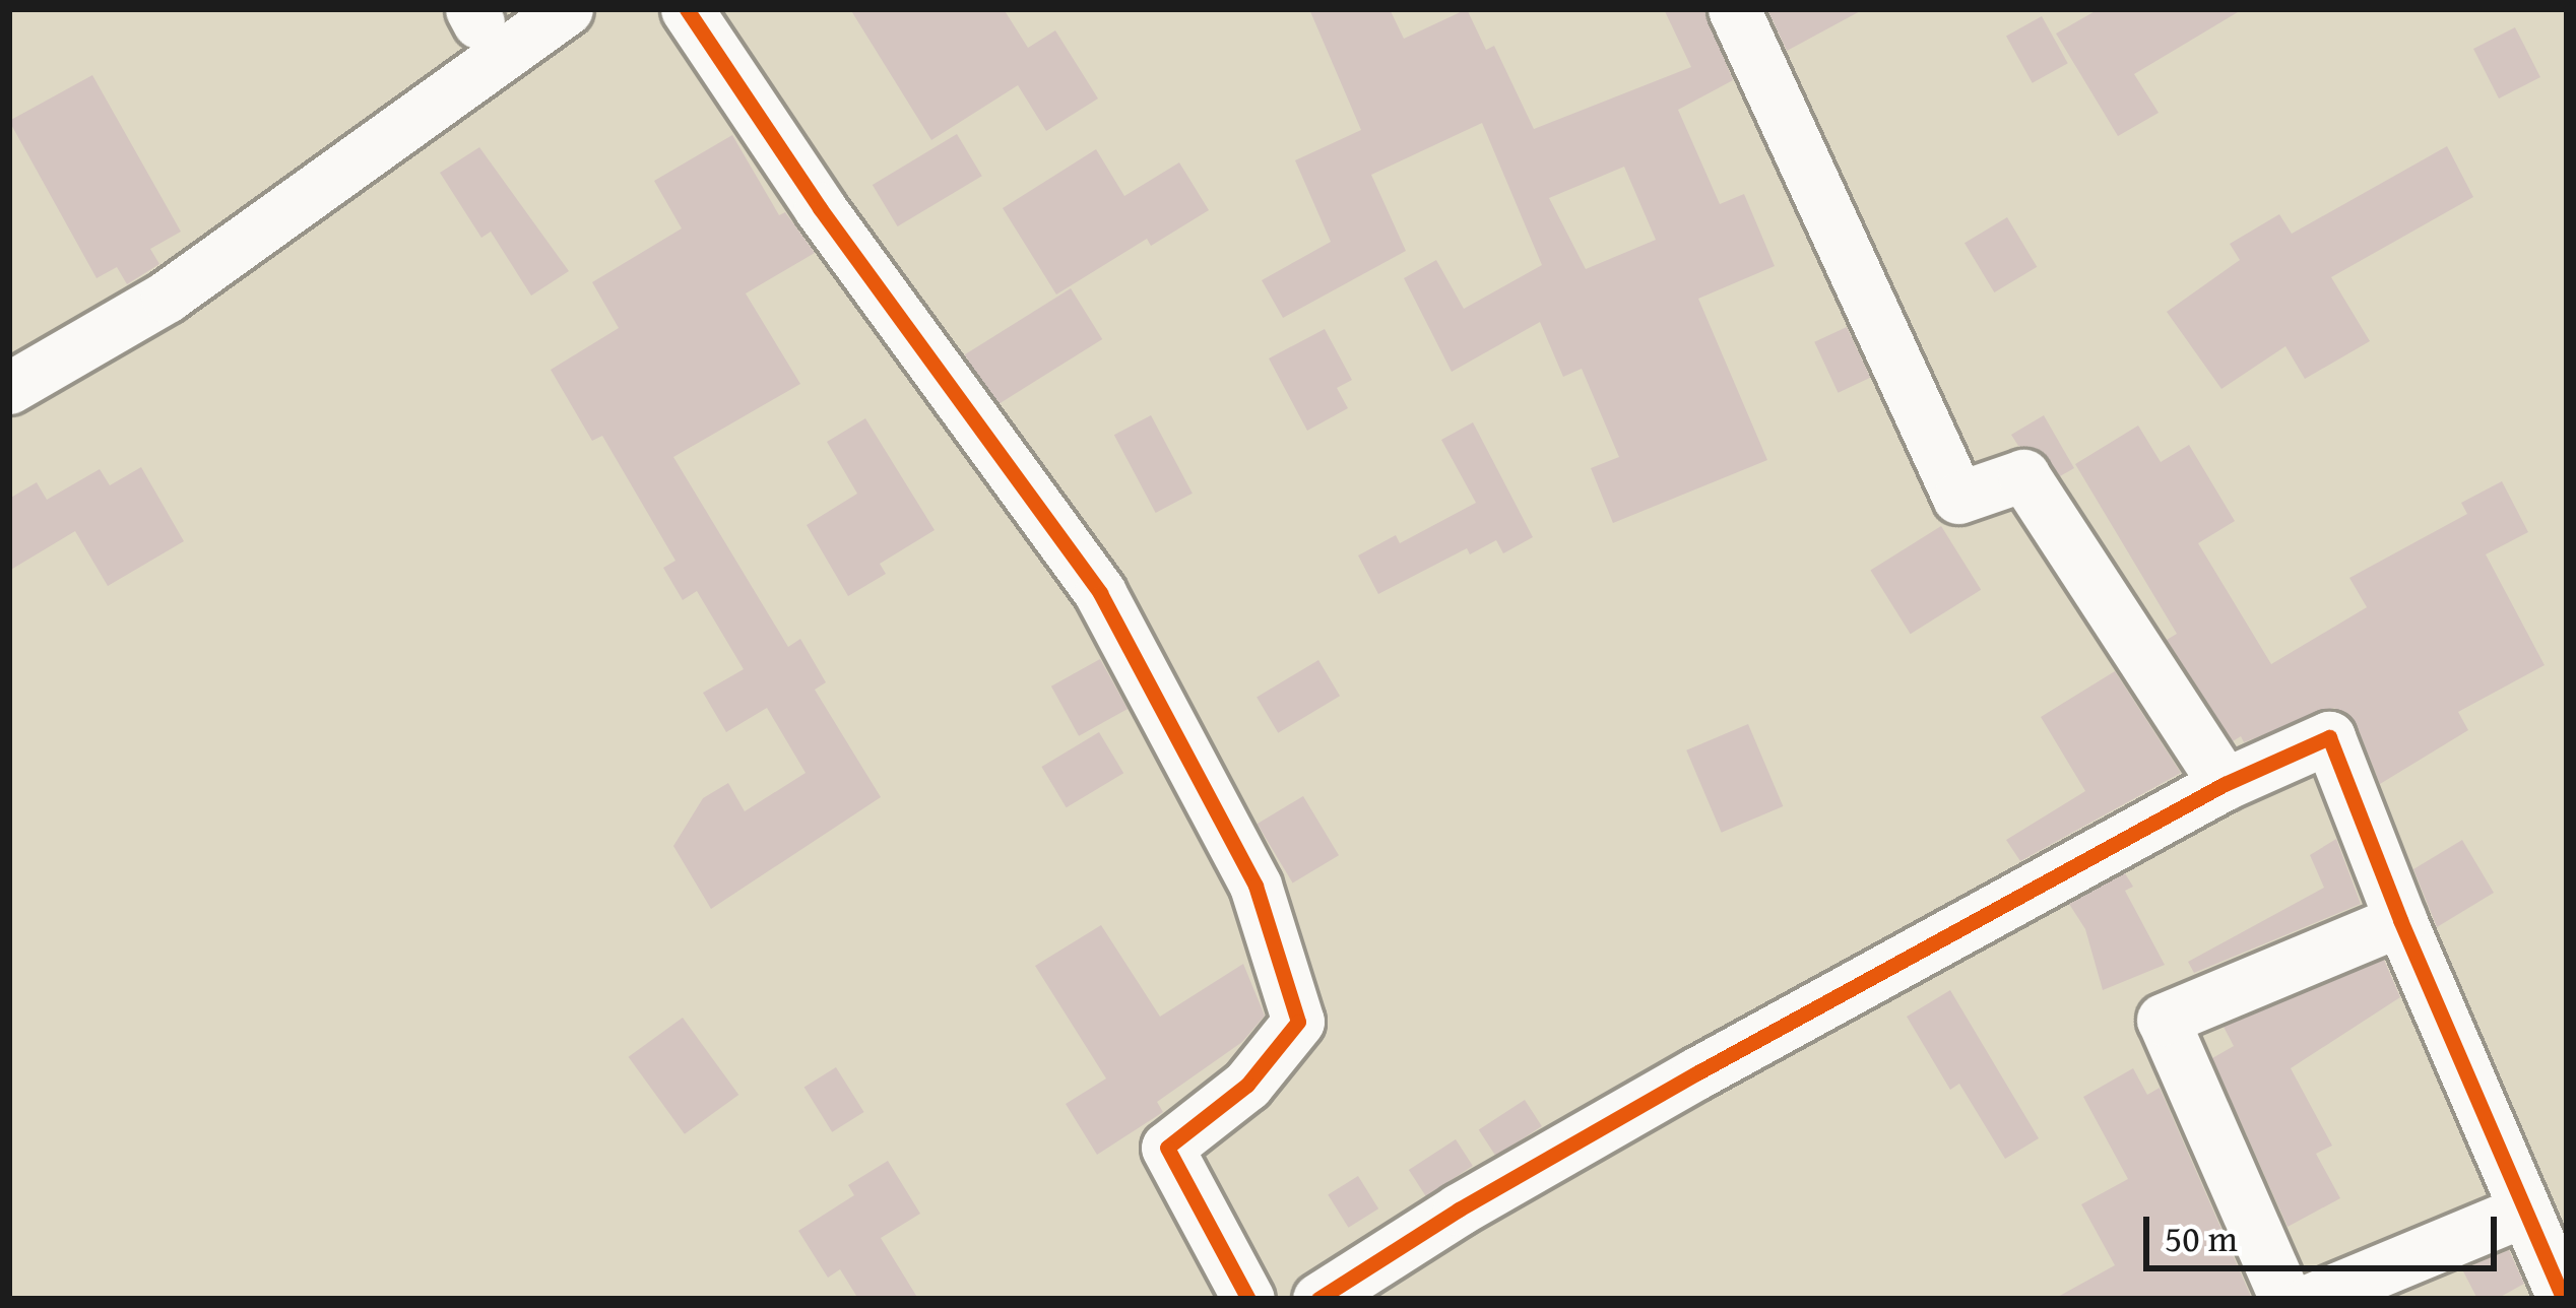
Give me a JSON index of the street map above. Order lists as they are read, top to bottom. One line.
{"scale_bar":"50 m"}
